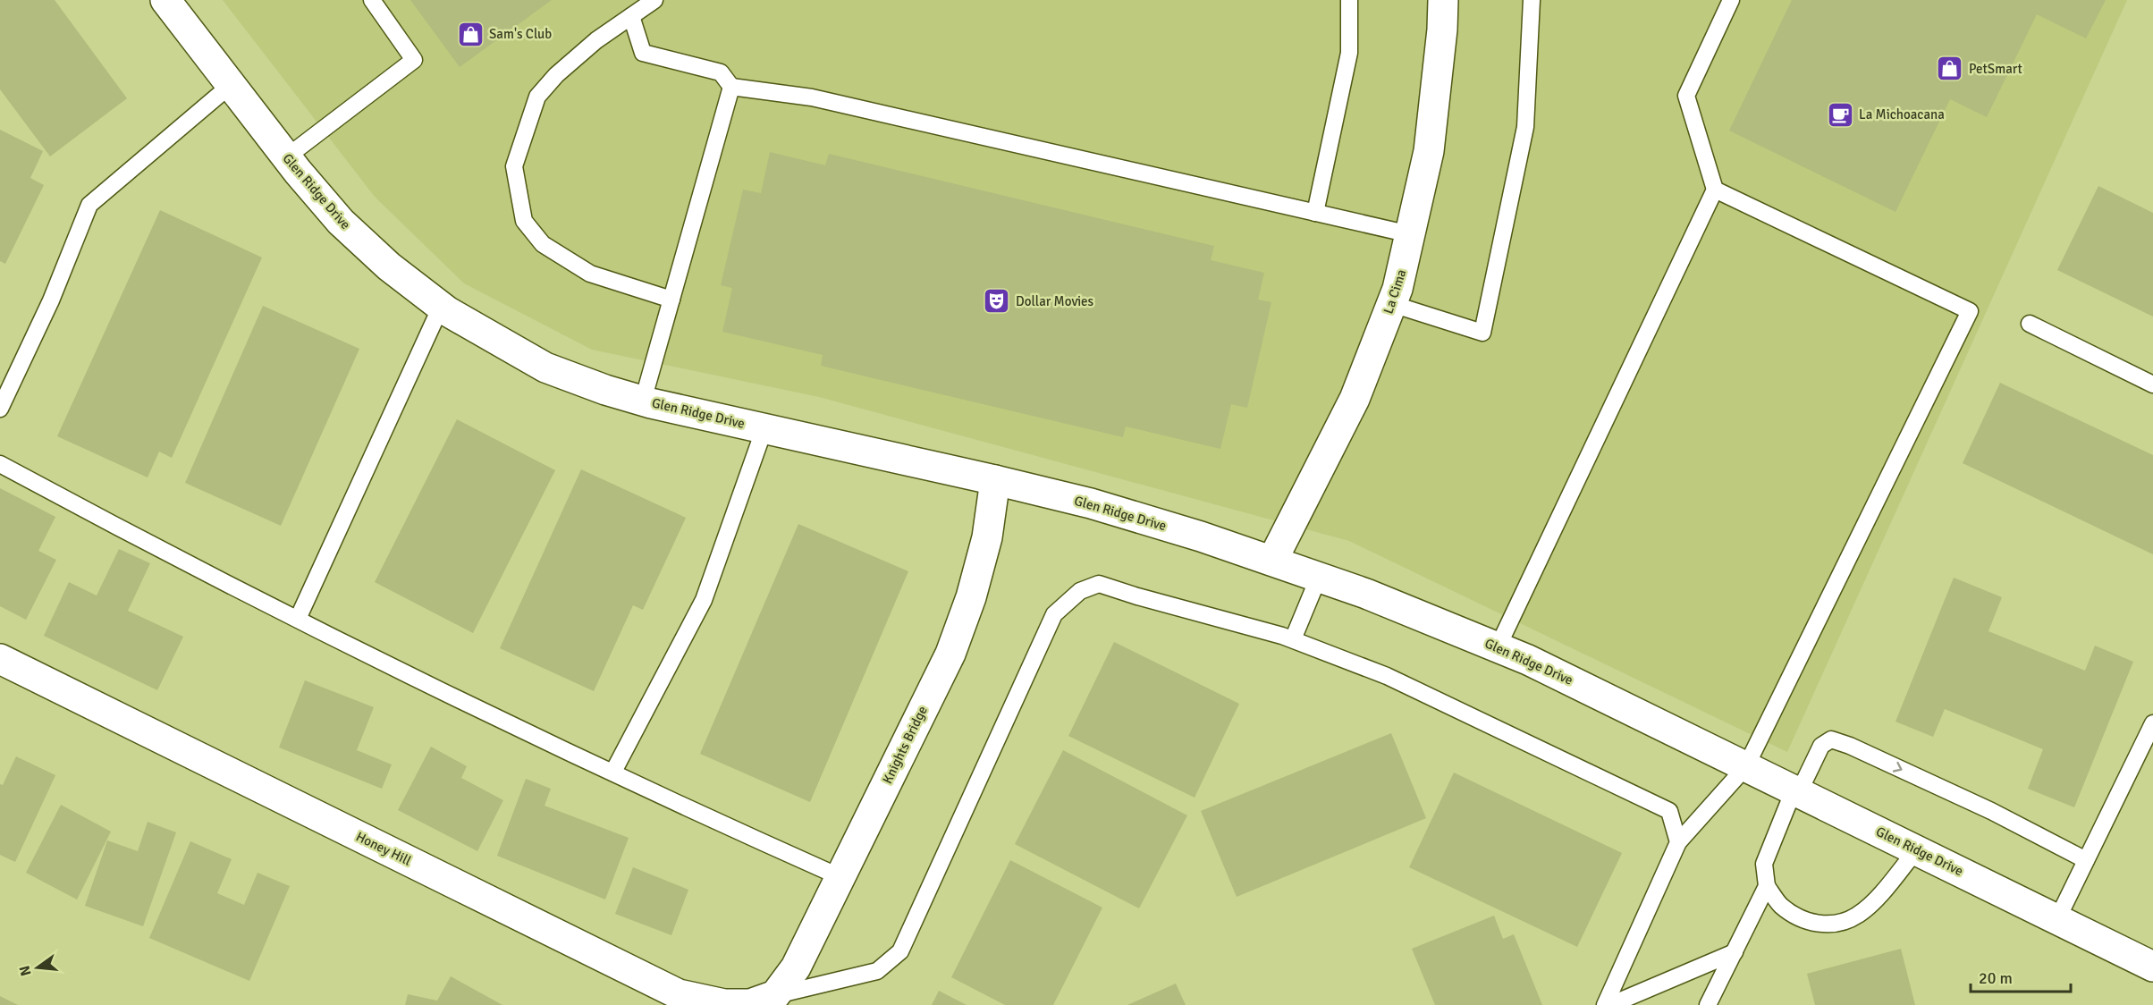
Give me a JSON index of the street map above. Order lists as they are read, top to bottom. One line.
{"streets":{"street":["Glen Ridge Drive","La Cima","Knights Bridge","Honey Hill"]},"crossings":[["Glen Ridge Drive","La Cima"],["Glen Ridge Drive","Knights Bridge"],["Knights Bridge","Honey Hill"]],"places":{"shop":["Sam's Club","PetSmart"],"cafe":["La Michoacana"],"theatre":["Dollar Movies"]},"scale_bar":"20 m","north":"left"}
